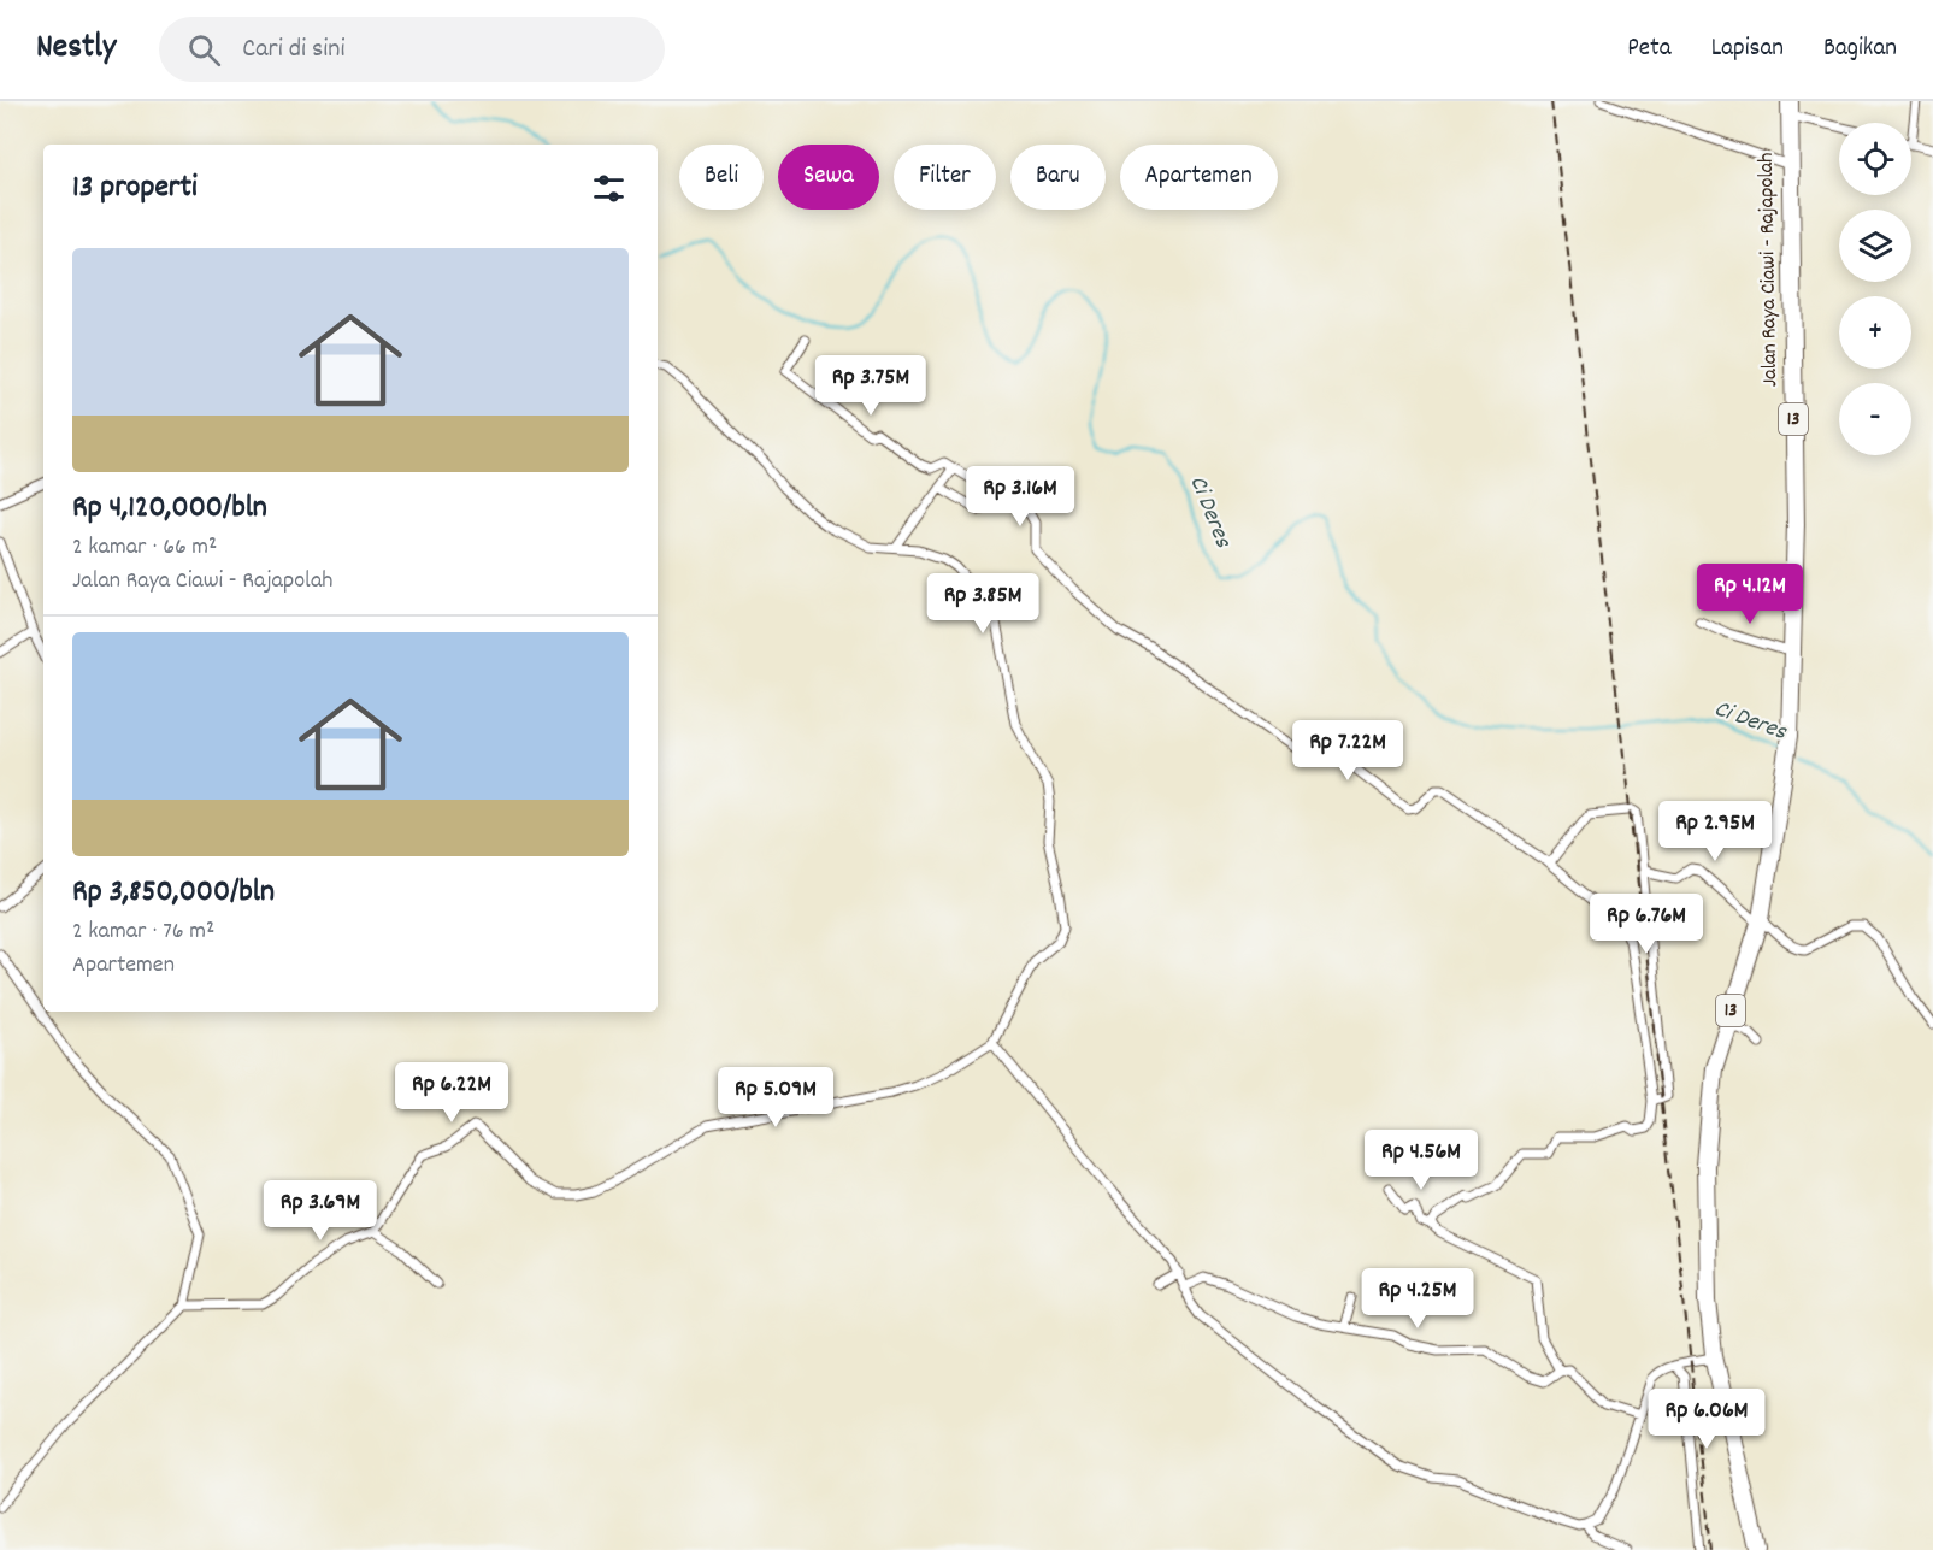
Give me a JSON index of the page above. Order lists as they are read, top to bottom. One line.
{"streets":{"highway":["Jalan Raya Ciawi - Rajapolah","13"]},"water":["Ci Deres"],"page":{"header":"Nestly","search":"Cari di sini","nav":["Peta","Lapisan","Bagikan"],"map_buttons":["+","−"],"chip":["Beli","Sewa","Filter","Baru","Apartemen"],"heading":"13 properti","list":[{"name":"Rp 4,120,000/bln","note":"2 kamar · 66 m² · Jalan Raya Ciawi - Rajapolah"},{"name":"Rp 3,850,000/bln","note":"2 kamar · 76 m² · Apartemen"}],"price":["Rp 3.75M","Rp 3.16M","Rp 4.12M","Rp 3.85M","Rp 7.22M","Rp 2.95M","Rp 6.76M","Rp 6.22M","Rp 5.09M","Rp 4.56M","Rp 3.69M","Rp 4.25M","Rp 6.06M"]}}
